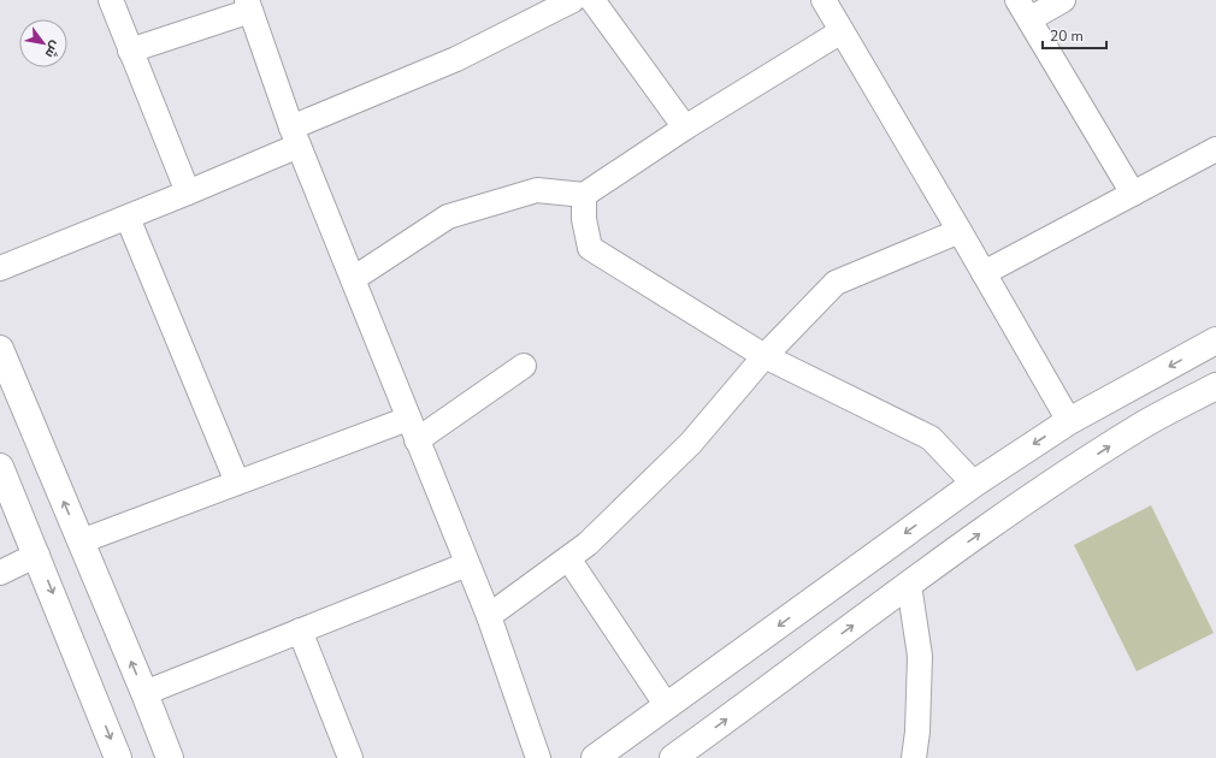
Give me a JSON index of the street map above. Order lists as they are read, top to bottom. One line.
{"scale_bar":"20 m","north":"bottom right"}
